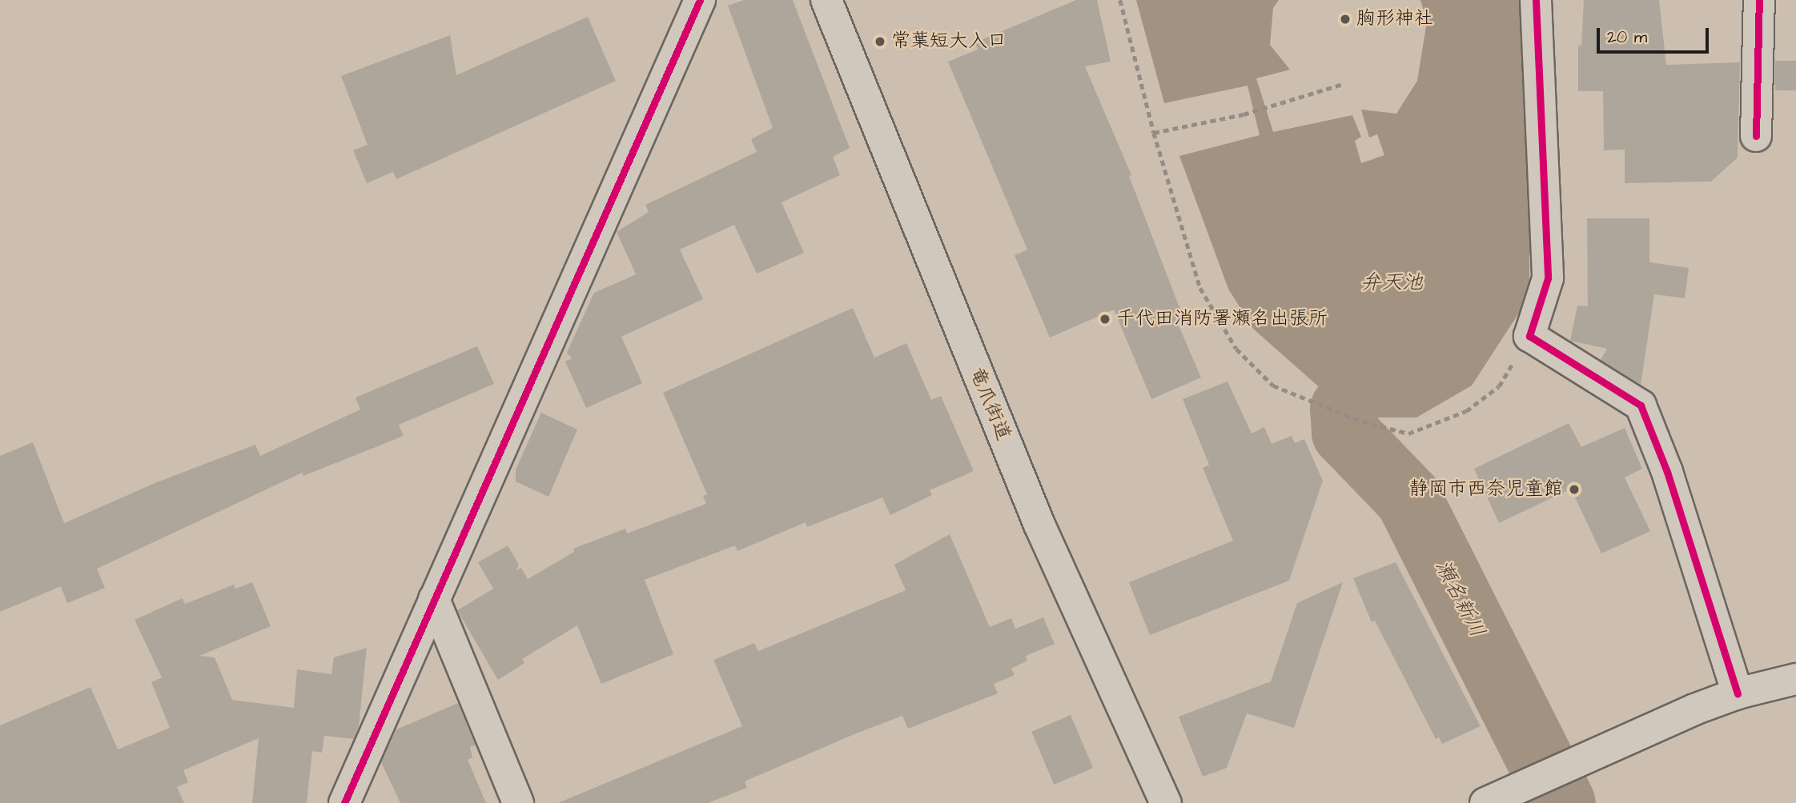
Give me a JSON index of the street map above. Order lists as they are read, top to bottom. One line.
{"streets":{"street":["竜爪街道"]},"water":["弁天池","瀬名新川"],"places":["胸形神社","常葉短大入口","千代田消防署瀬名出張所","静岡市西奈児童館"],"scale_bar":"20 m"}
